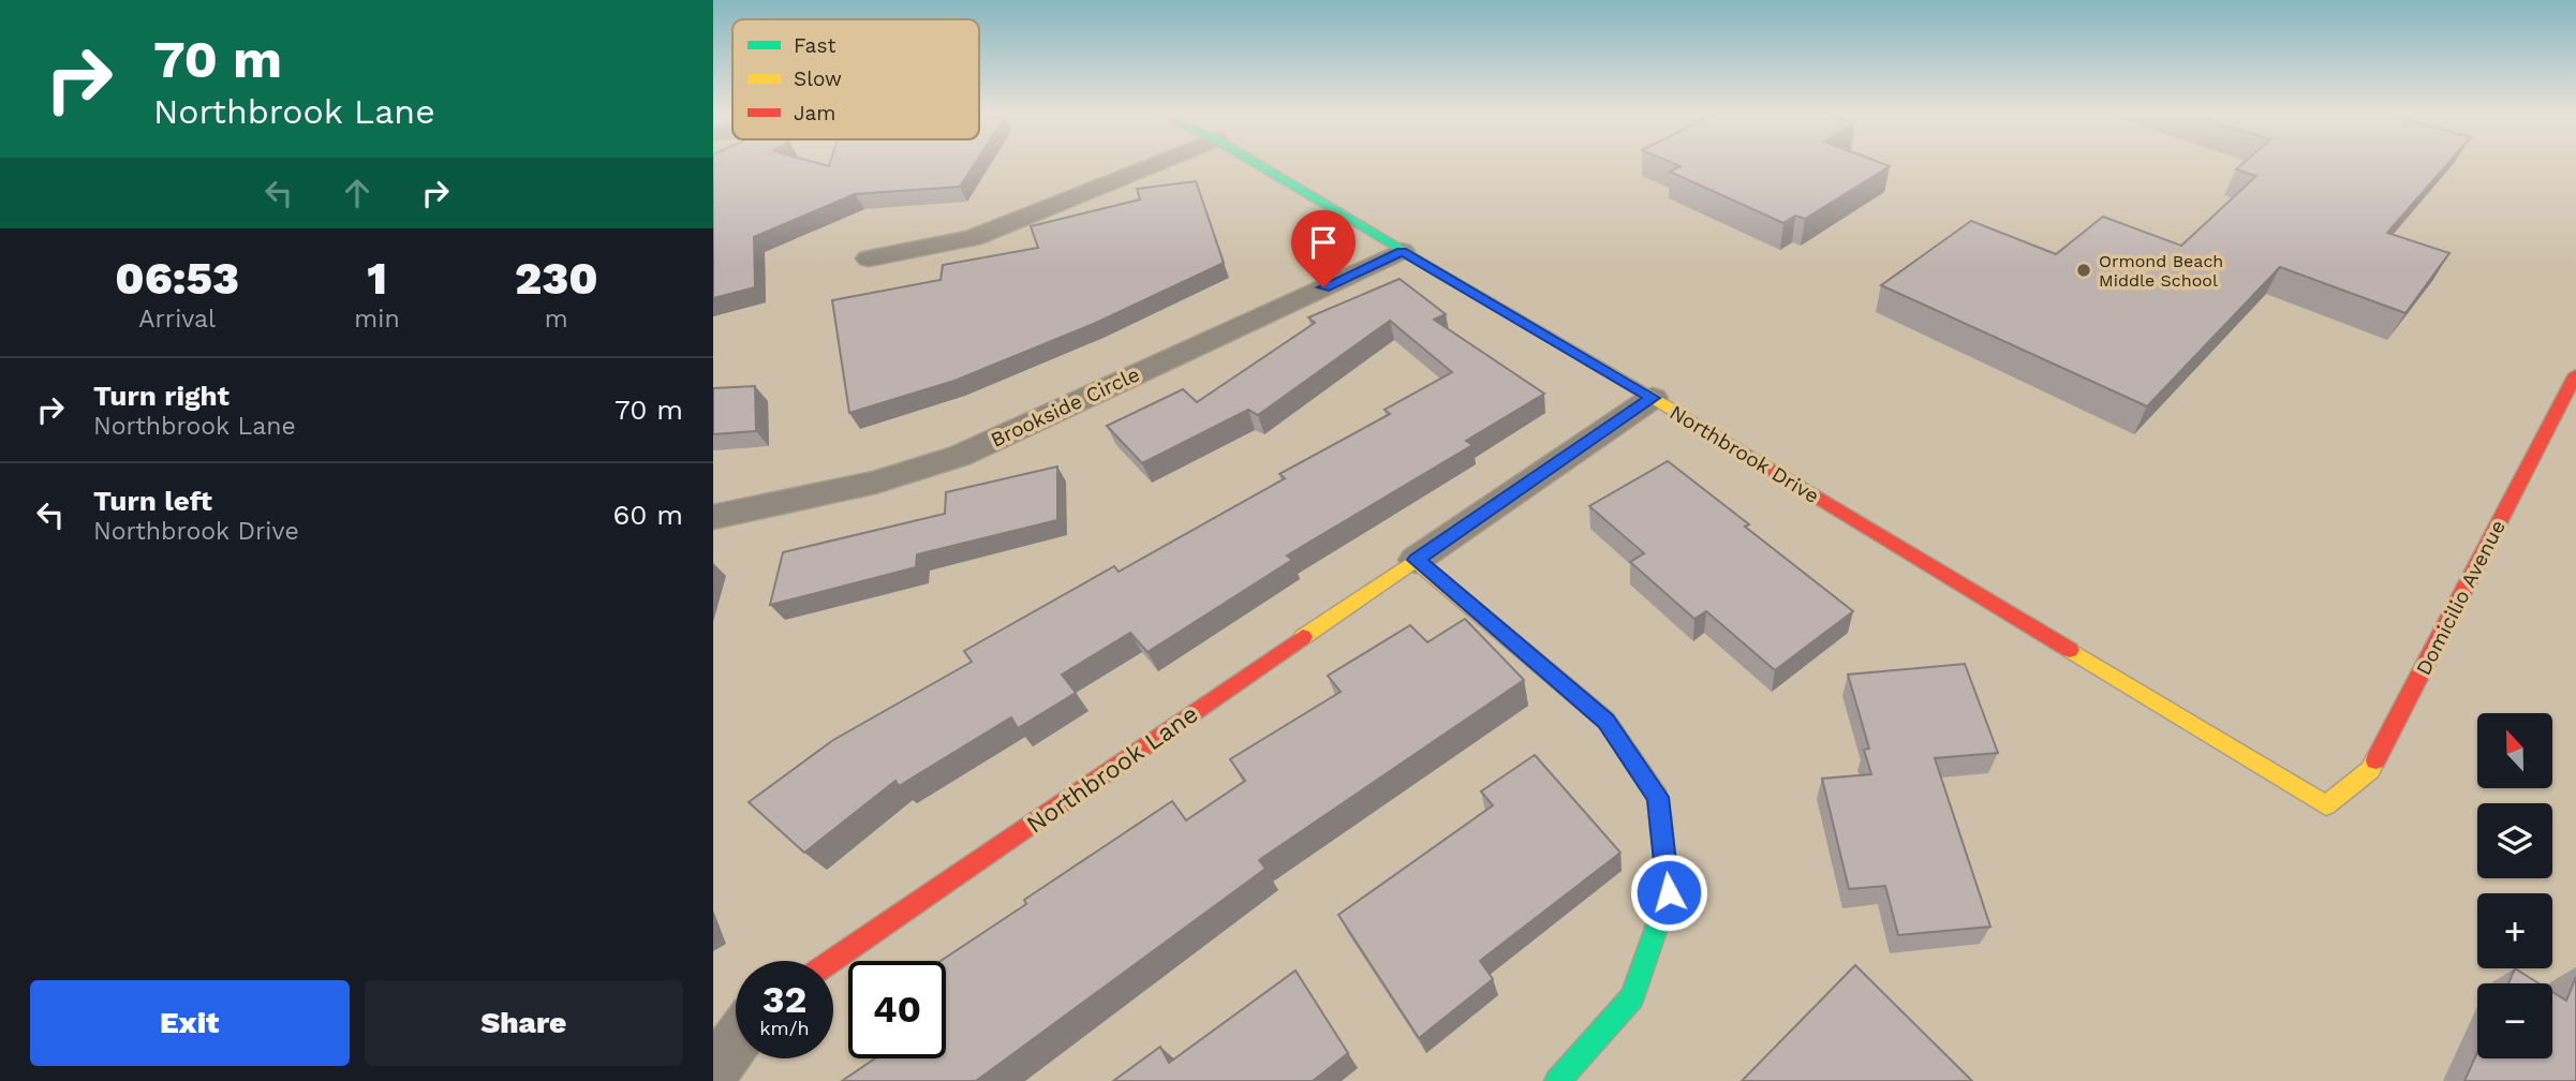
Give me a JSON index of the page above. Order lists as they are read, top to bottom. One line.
{"streets":{"street":["Brookside Circle","Northbrook Drive","Domicilio Avenue","Northbrook Lane"]},"crossings":[["Brookside Circle","Northbrook Drive"],["Northbrook Drive","Domicilio Avenue"],["Northbrook Drive","Northbrook Lane"]],"places":["Ormond Beach Middle School"],"legend":["Fast","Slow","Jam"],"north":"top","page":{"turn":["70 m","Northbrook Lane"],"eta":["06:53","Arrival","1","min","230","m"],"list":[{"name":"Turn right","note":"Northbrook Lane","value":"70 m"},{"name":"Turn left","note":"Northbrook Drive","value":"60 m"}],"map_buttons":["+","−"],"speed":"32 km/h","limit":"40","buttons":["Exit","Share"]}}
